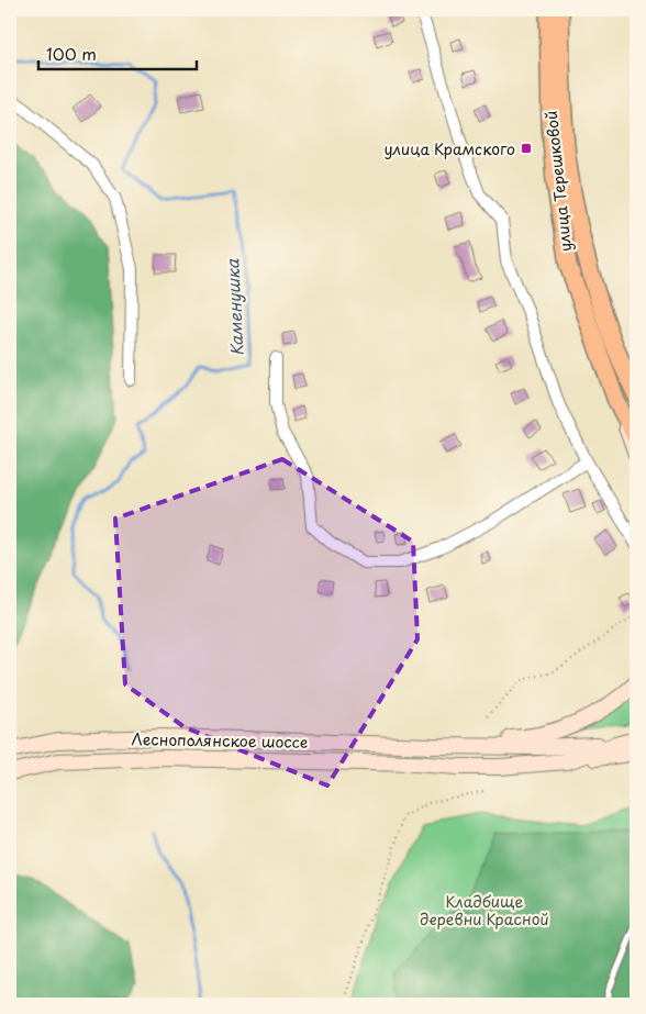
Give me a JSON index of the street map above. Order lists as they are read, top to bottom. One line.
{"streets":{"main road":["улица Терешковой","Леснополянское шоссе"]},"water":["Каменушка"],"parks":["Кладбище деревни Красной"],"places":{"transit":["улица Крамского"]},"scale_bar":"100 m"}
